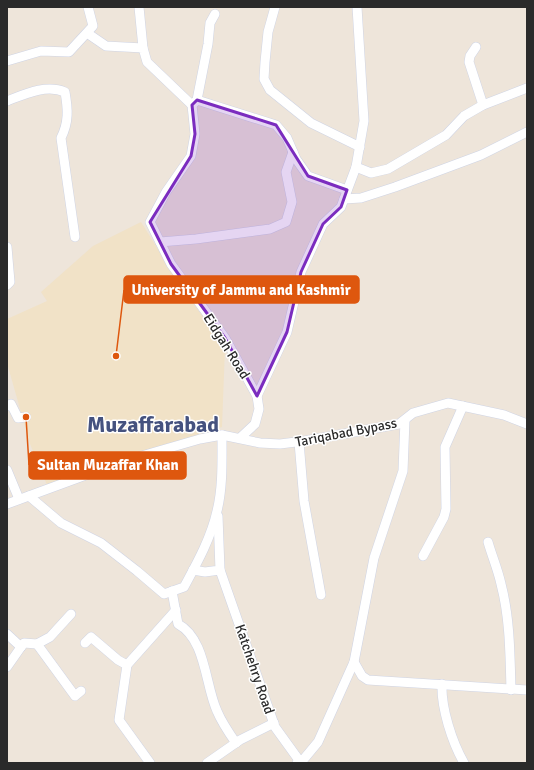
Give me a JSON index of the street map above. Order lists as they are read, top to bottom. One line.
{"streets":{"street":["Eidgah Road","Tariqabad Bypass","Katchehry Road"]},"crossings":[["Eidgah Road","Tariqabad Bypass"]],"districts":["Muzaffarabad"],"places":["University of Jammu and Kashmir","Sultan Muzaffar Khan"]}
